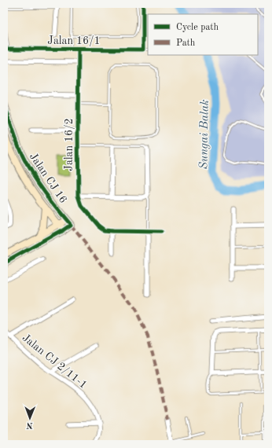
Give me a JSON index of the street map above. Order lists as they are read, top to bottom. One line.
{"streets":{"street":["Jalan 16/1","Jalan 16/2","Jalan CJ 16","Jalan CJ 2/11-1"]},"crossings":[["Jalan 16/1","Jalan 16/2"]],"water":["Sungai Balak"],"legend":["Cycle path","Path"],"north":"bottom"}
